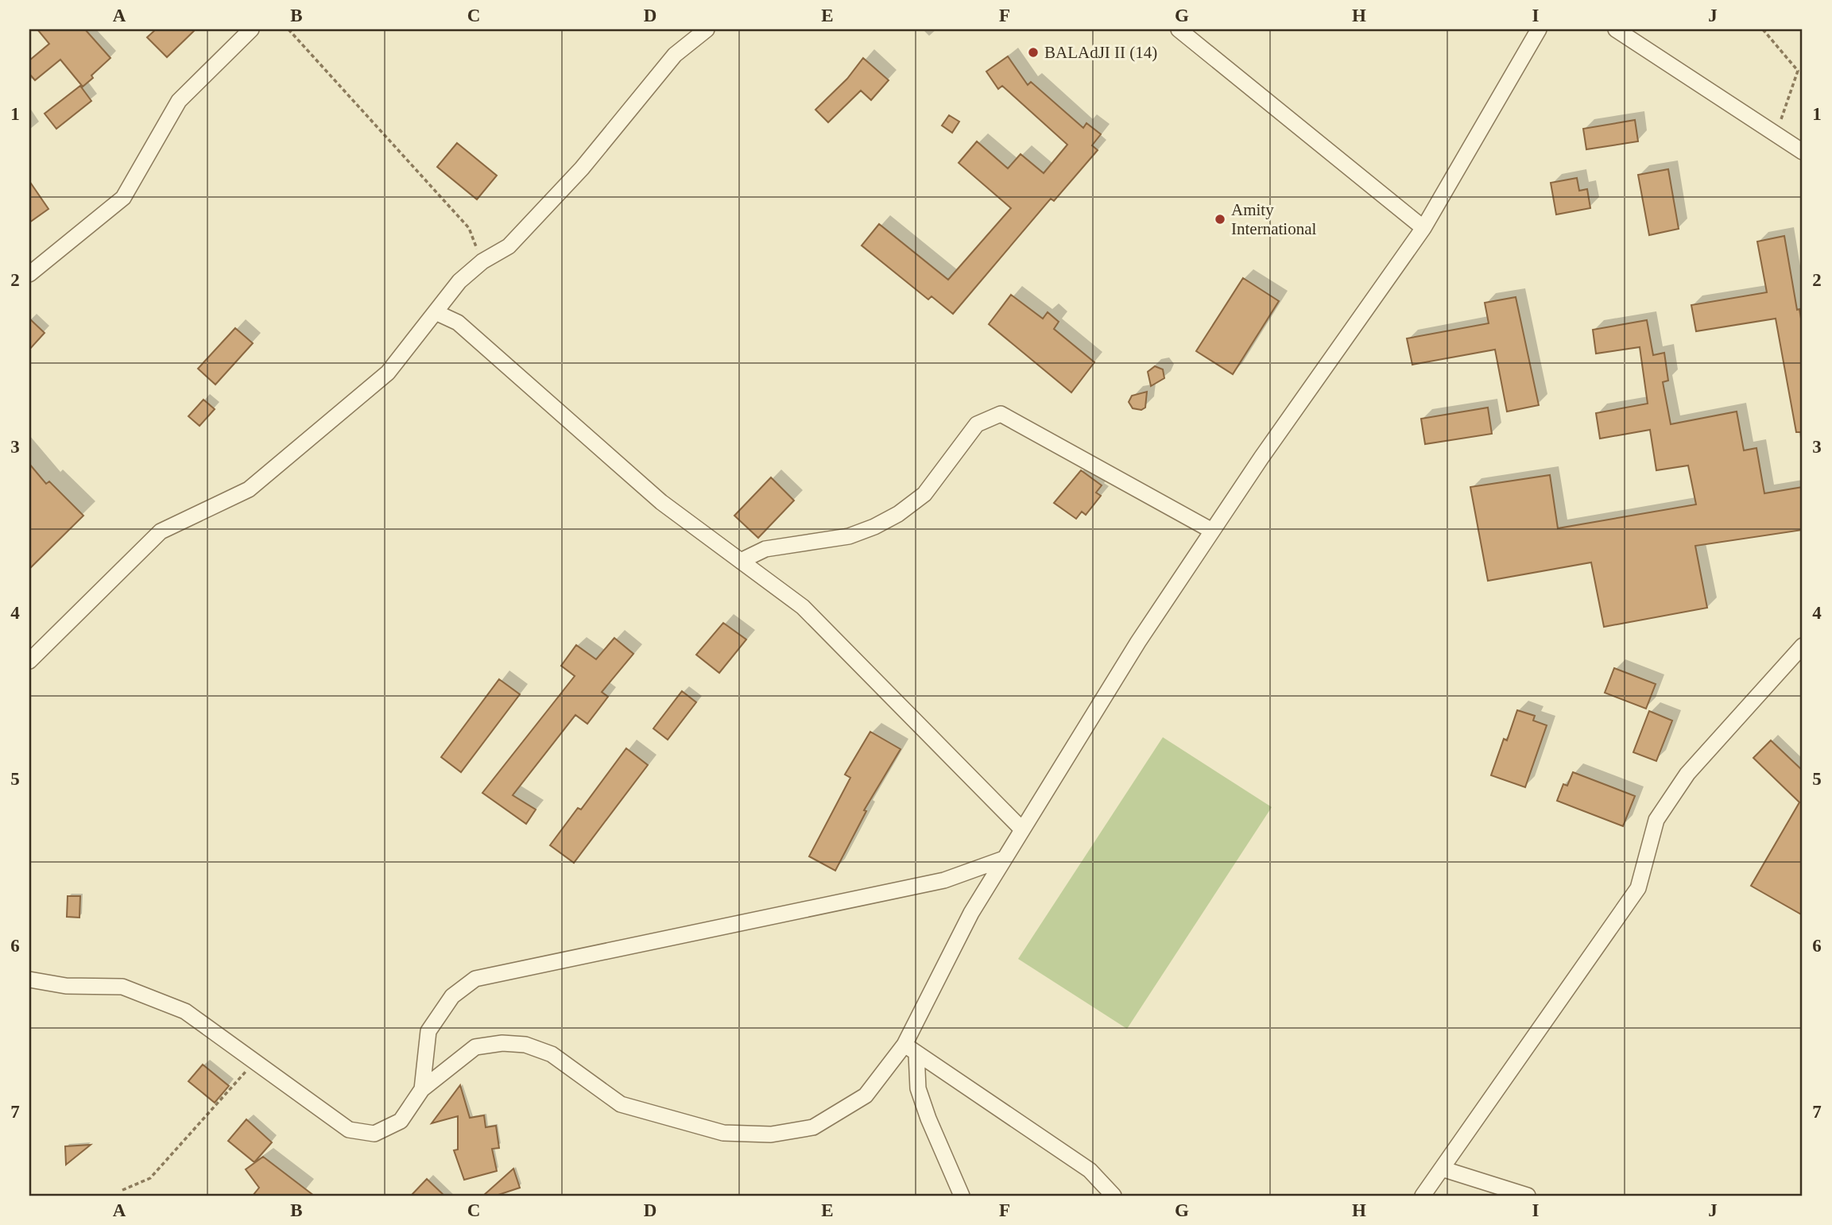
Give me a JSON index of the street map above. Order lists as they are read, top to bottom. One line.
{"places":["BALAdJI II (14)","Amity International"],"grid":{"columns":["A","B","C","D","E","F","G","H","I","J"],"rows":["1","2","3","4","5","6","7"]}}
